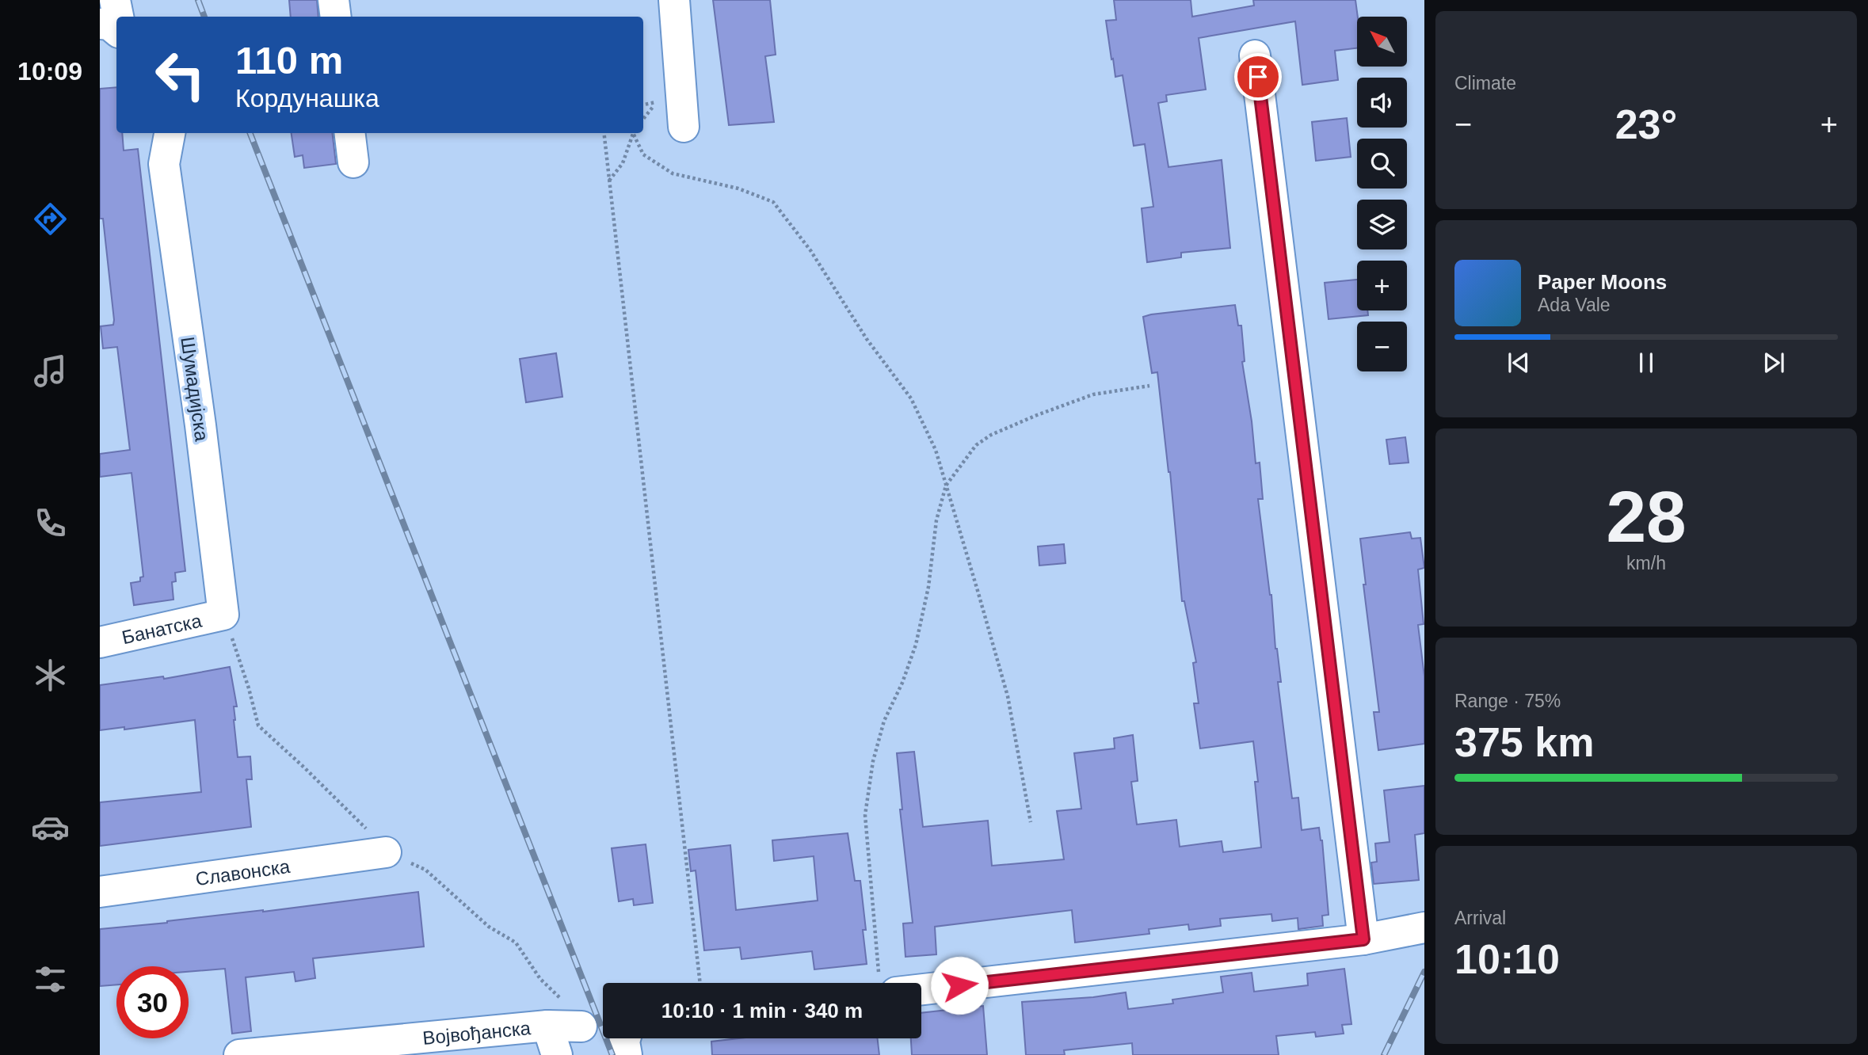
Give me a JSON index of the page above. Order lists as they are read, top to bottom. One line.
{"streets":{"street":["Шумадијска","Банатска","Славонска","Војвођанска"]},"crossings":[["Шумадијска","Банатска"]],"north":"top left","page":{"tabs":"10:09","tile":["Climate",["28","km/h"],["Range · 75%","375 km"],["Arrival","10:10"]],"map_buttons":["+","−"],"turn":["110 m","Кордунашка"],"heat":["−","23°","+"],"song":["Paper Moons","Ada Vale"],"limit":"30","trip":"10:10 · 1 min · 340 m"}}
